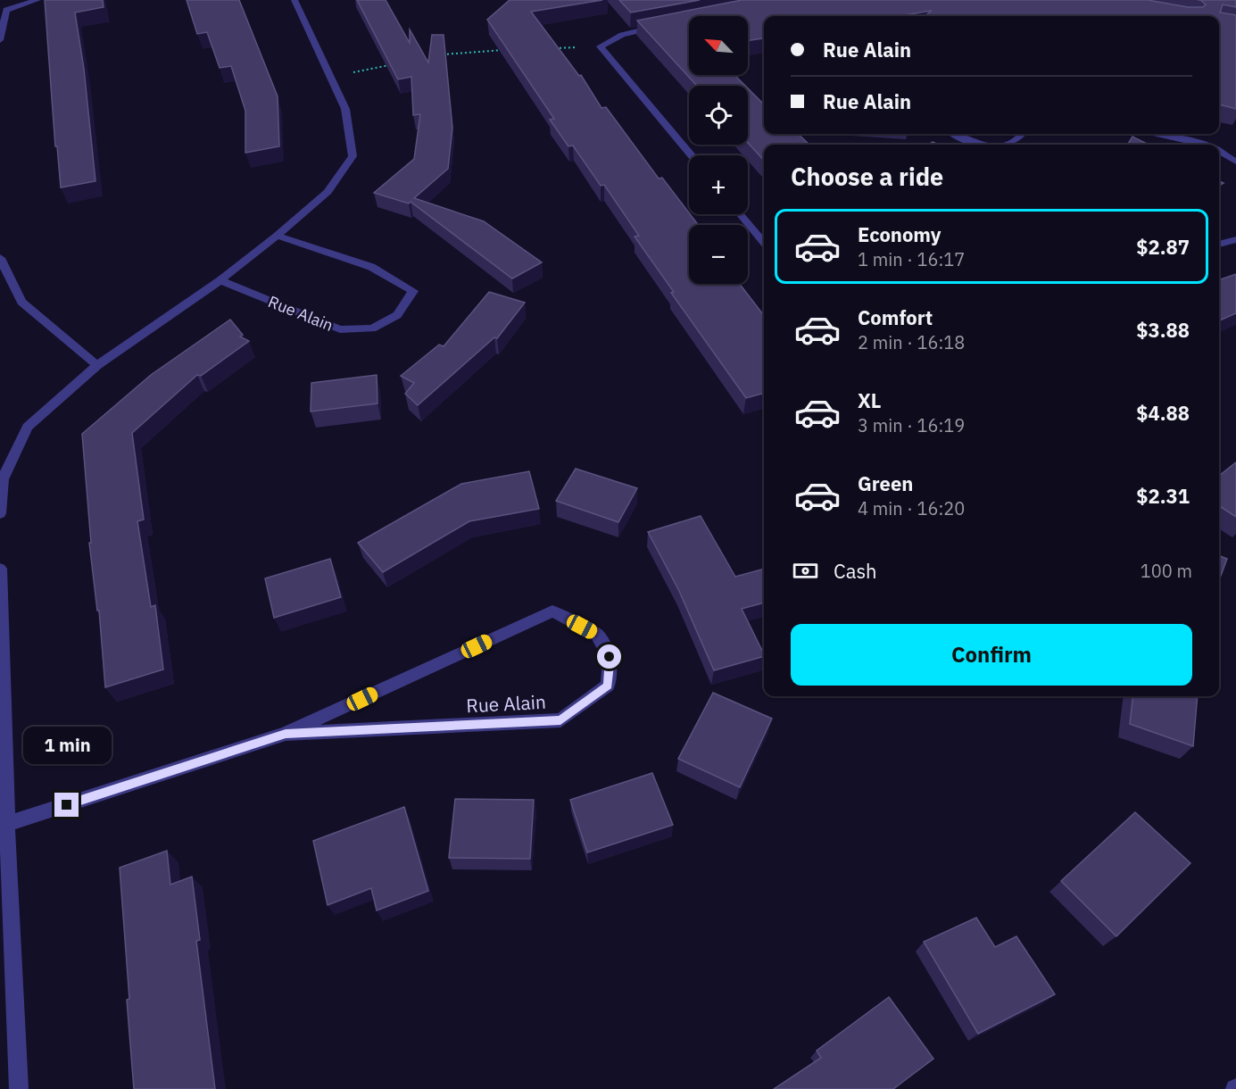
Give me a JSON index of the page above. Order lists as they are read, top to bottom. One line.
{"streets":{"street":["Rue Alain"]},"north":"top left","page":{"map_buttons":["+","−"],"banner":["Rue Alain","Rue Alain"],"heading":"Choose a ride","list":[{"name":"Economy","note":"1 min · 16:17","value":"$2.87"},{"name":"Comfort","note":"2 min · 16:18","value":"$3.88"},{"name":"XL","note":"3 min · 16:19","value":"$4.88"},{"name":"Green","note":"4 min · 16:20","value":"$2.31"}],"pay":["Cash","100 m"],"buttons":"Confirm","bubble":"1 min"}}
